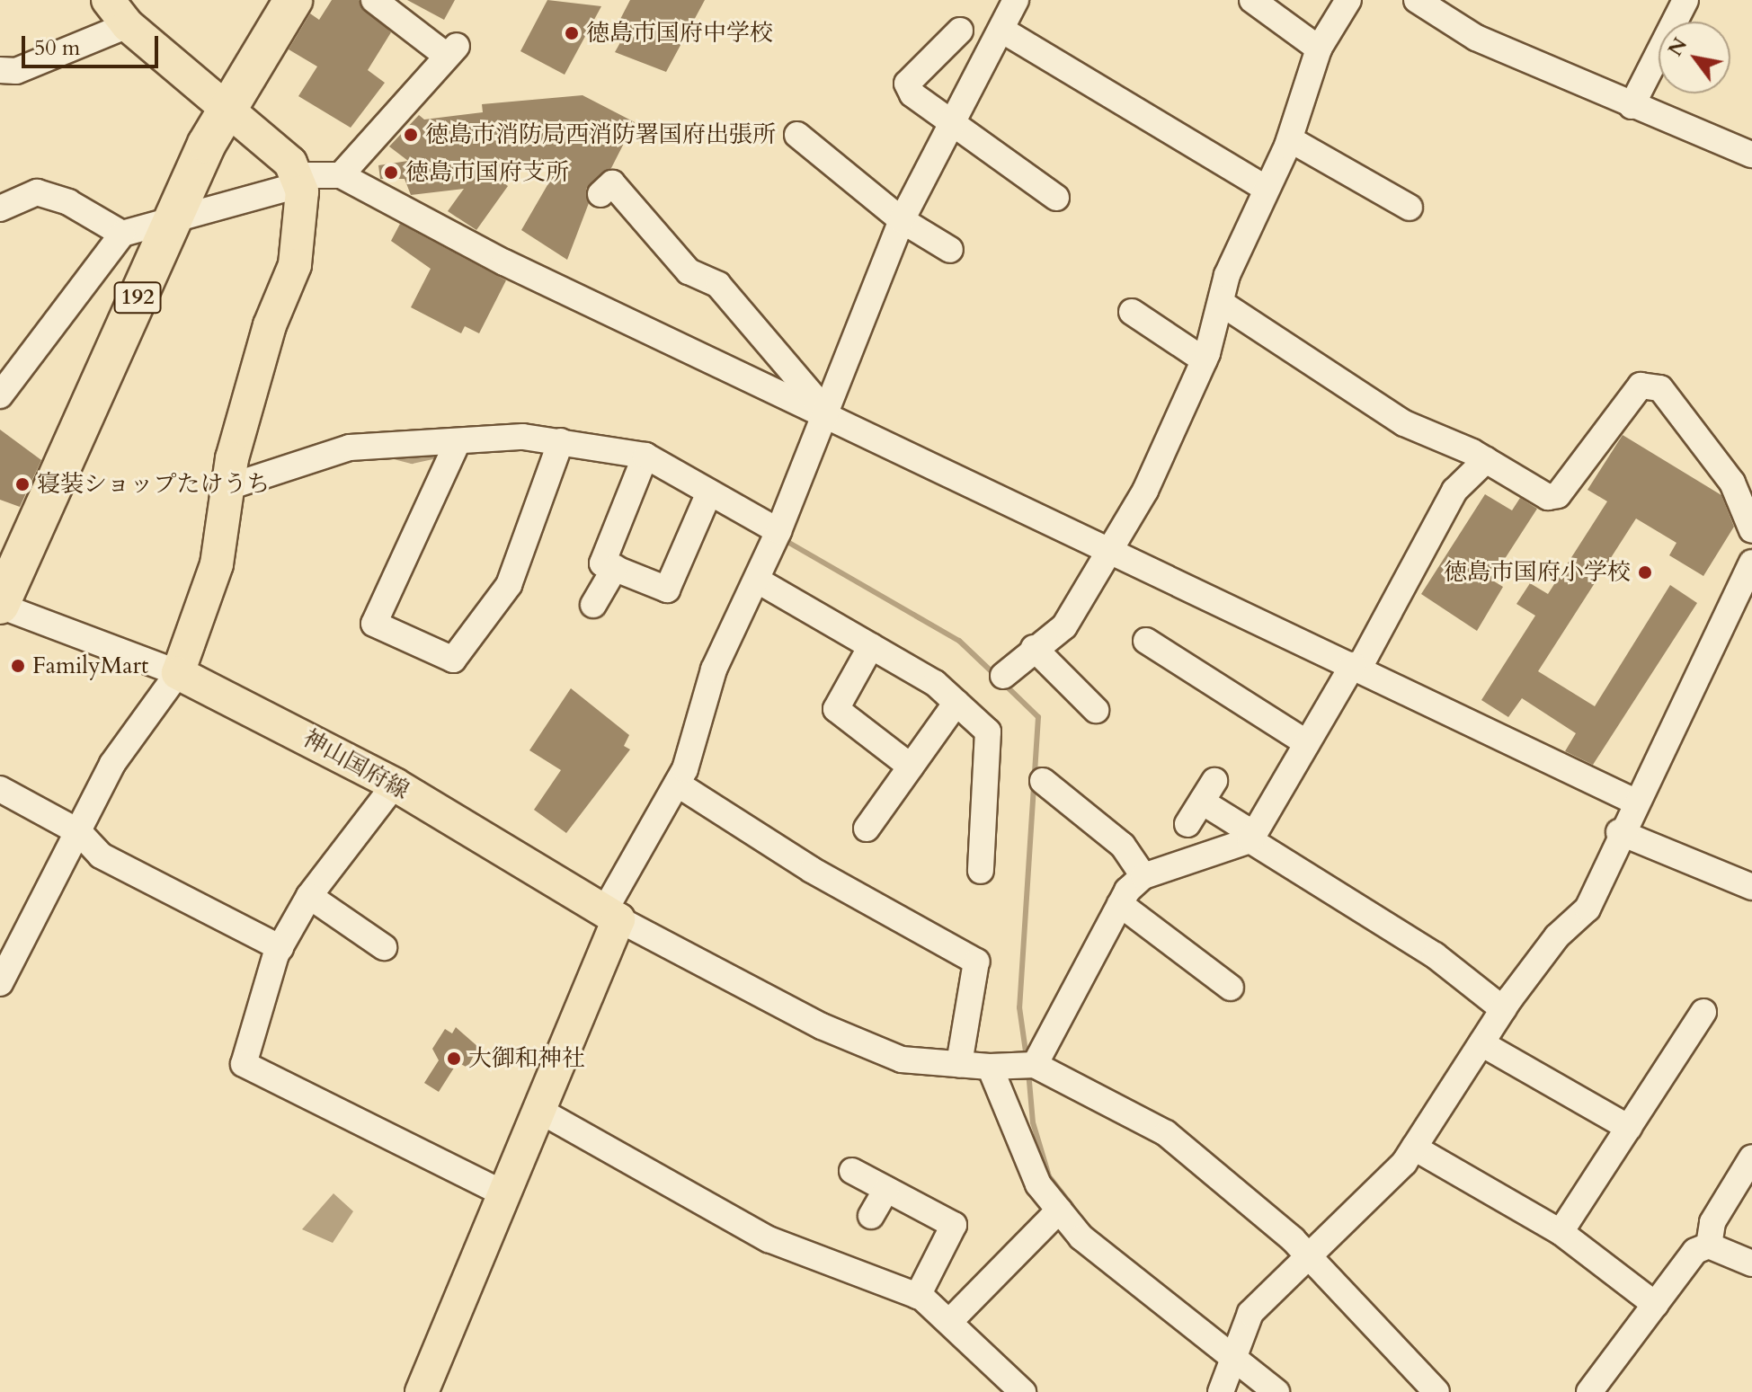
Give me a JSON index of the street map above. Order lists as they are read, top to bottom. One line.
{"streets":{"highway":["192"],"main road":["神山国府線"]},"places":["徳島市国府中学校","徳島市消防局西消防署国府出張所","徳島市国府支所","寝装ショップたけうち","徳島市国府小学校","FamilyMart","大御和神社"],"scale_bar":"50 m","north":"top left"}
